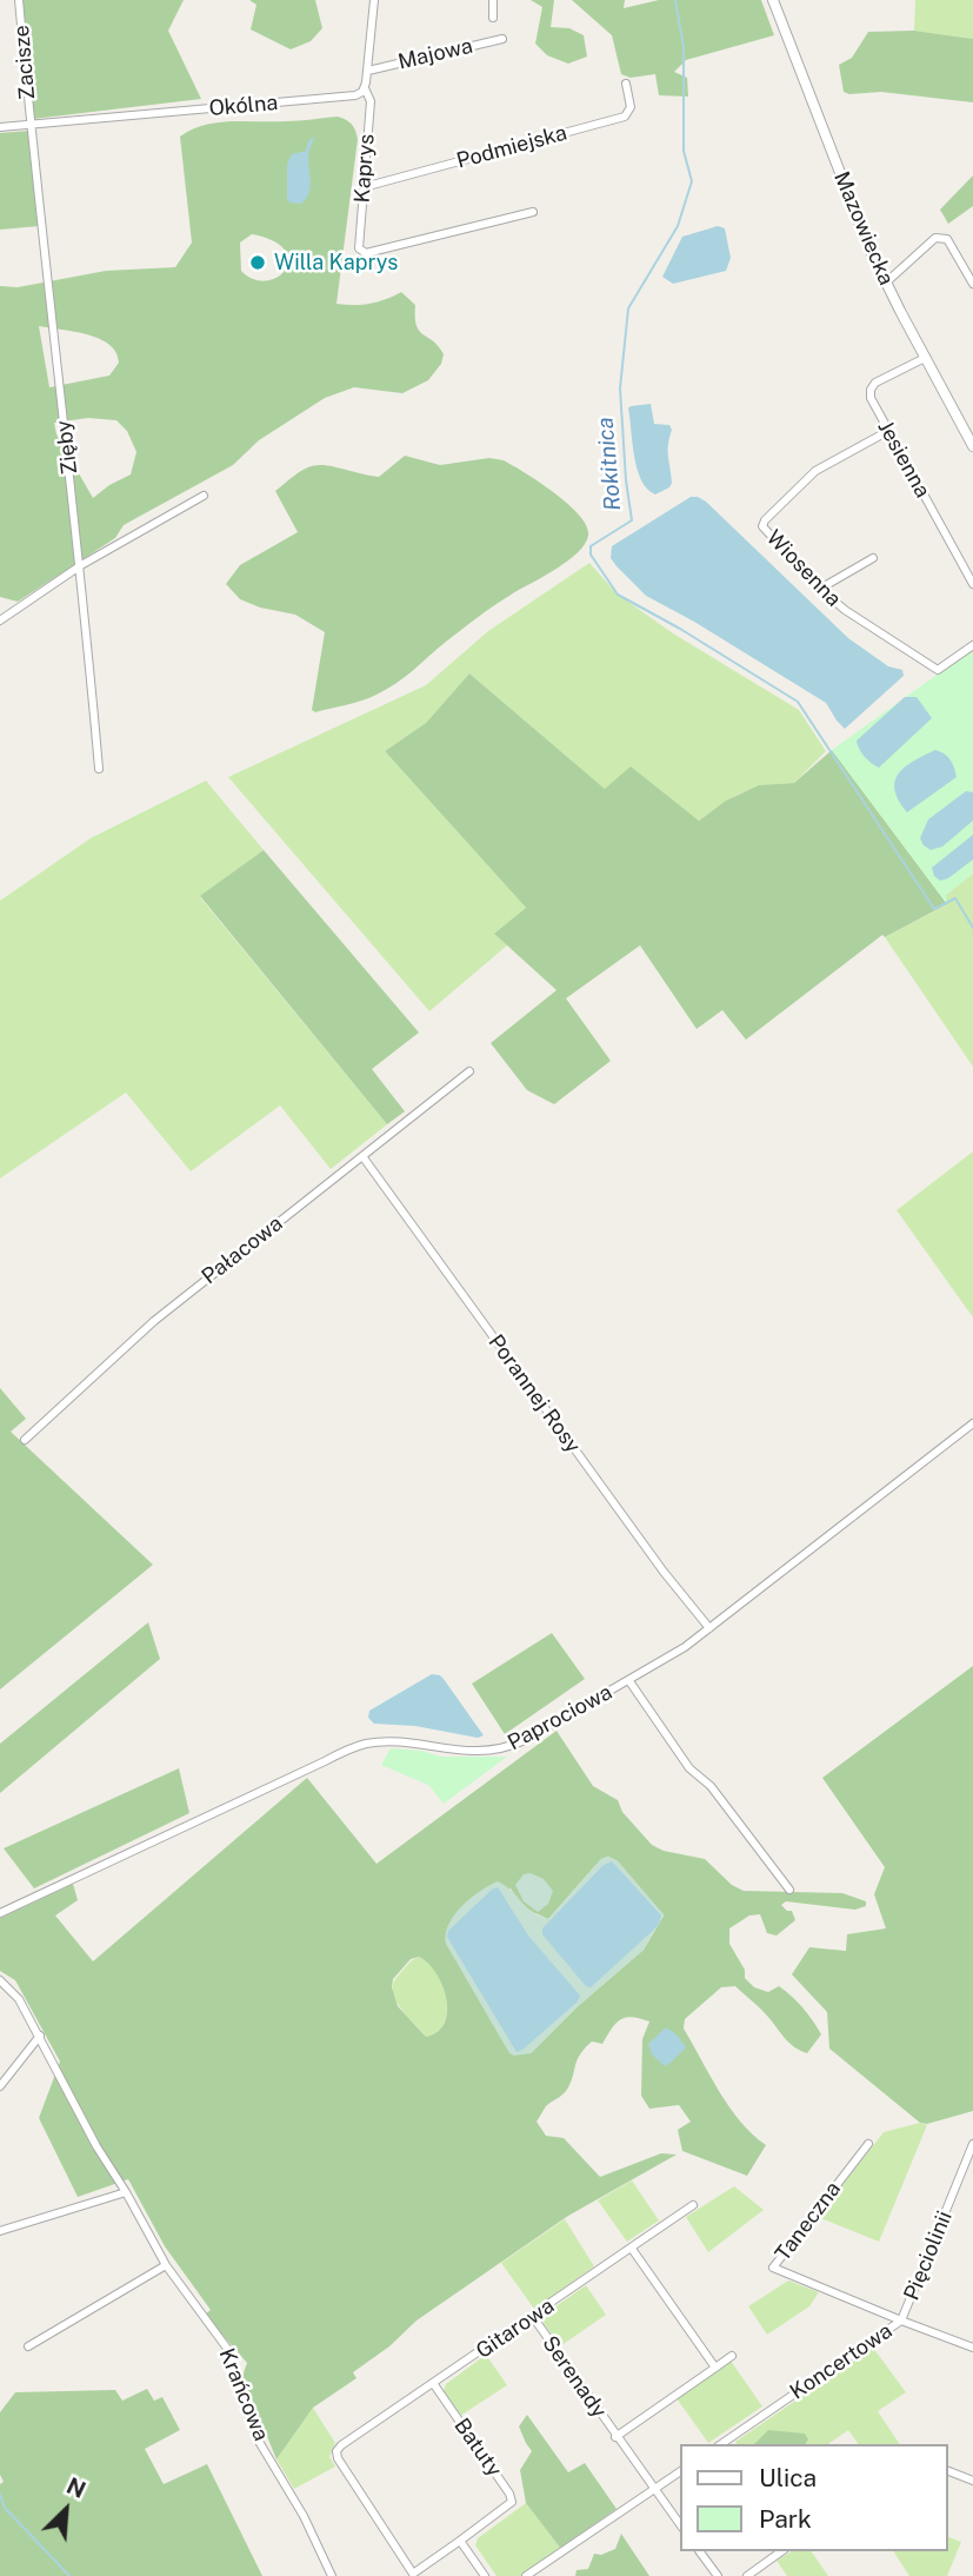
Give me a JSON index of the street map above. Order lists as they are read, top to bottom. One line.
{"streets":{"street":["Majowa","Zacisze","Okólna","Podmiejska","Kaprys","Mazowiecka","Zięby","Jesienna","Wiosenna","Pałacowa","Porannej Rosy","Paprociowa","Taneczna","Pięciolinii","Gitarowa","Koncertowa","Serenady","Krańcowa","Batuty"]},"crossings":[["Zacisze","Okólna"],["Zacisze","Zięby"],["Okólna","Kaprys"],["Okólna","Zięby"],["Podmiejska","Kaprys"],["Mazowiecka","Jesienna"],["Jesienna","Wiosenna"],["Pałacowa","Porannej Rosy"],["Porannej Rosy","Paprociowa"],["Taneczna","Pięciolinii"],["Taneczna","Koncertowa"],["Pięciolinii","Koncertowa"],["Gitarowa","Serenady"],["Gitarowa","Batuty"]],"water":["Rokitnica"],"places":["Willa Kaprys"],"legend":["Ulica","Park"],"north":"top right"}
